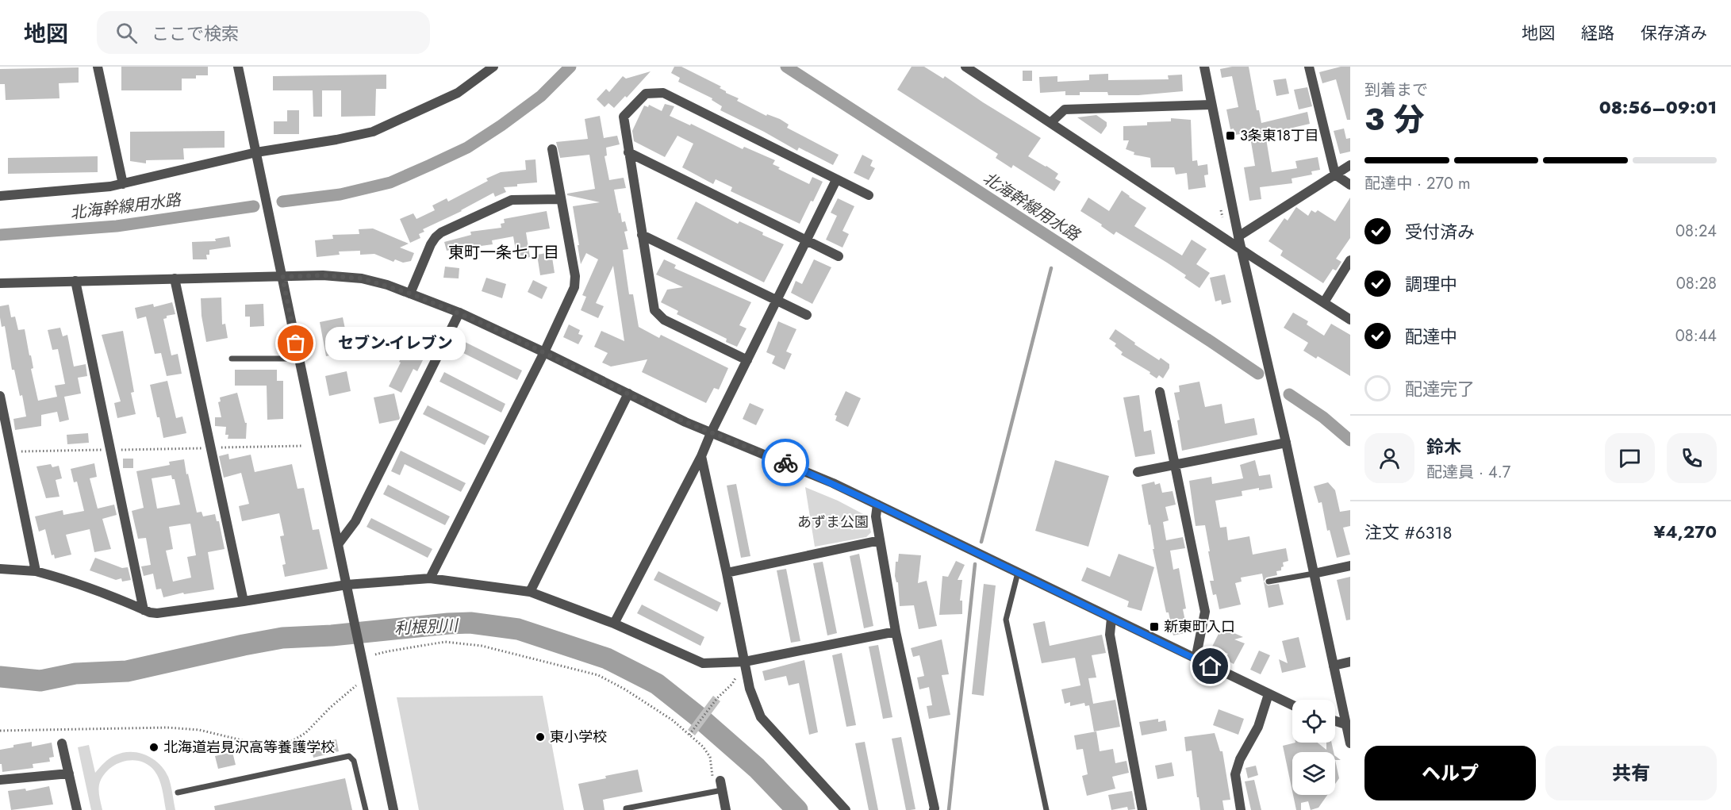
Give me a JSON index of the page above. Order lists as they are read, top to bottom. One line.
{"districts":["東町一条七丁目"],"water":["北海幹線用水路","利根別川"],"parks":["あずま公園"],"places":{"transit":["3条東18丁目","新東町入口"],"other":["セブン-イレブン","東小学校","北海道岩見沢高等養護学校"]},"page":{"header":"地図","search":"ここで検索","nav":["地図","経路","保存済み"],"heading":["3 分","到着まで","08:56–09:01"],"panel":["鈴木","配達員 · 4.7","注文 #6318","¥4,270"],"bar":"配達中 · 270 m","list":[["受付済み","08:24"],["調理中","08:28"],["配達中","08:44"],"配達完了"],"bubble":"セブン-イレブン","buttons":["ヘルプ","共有"]}}
